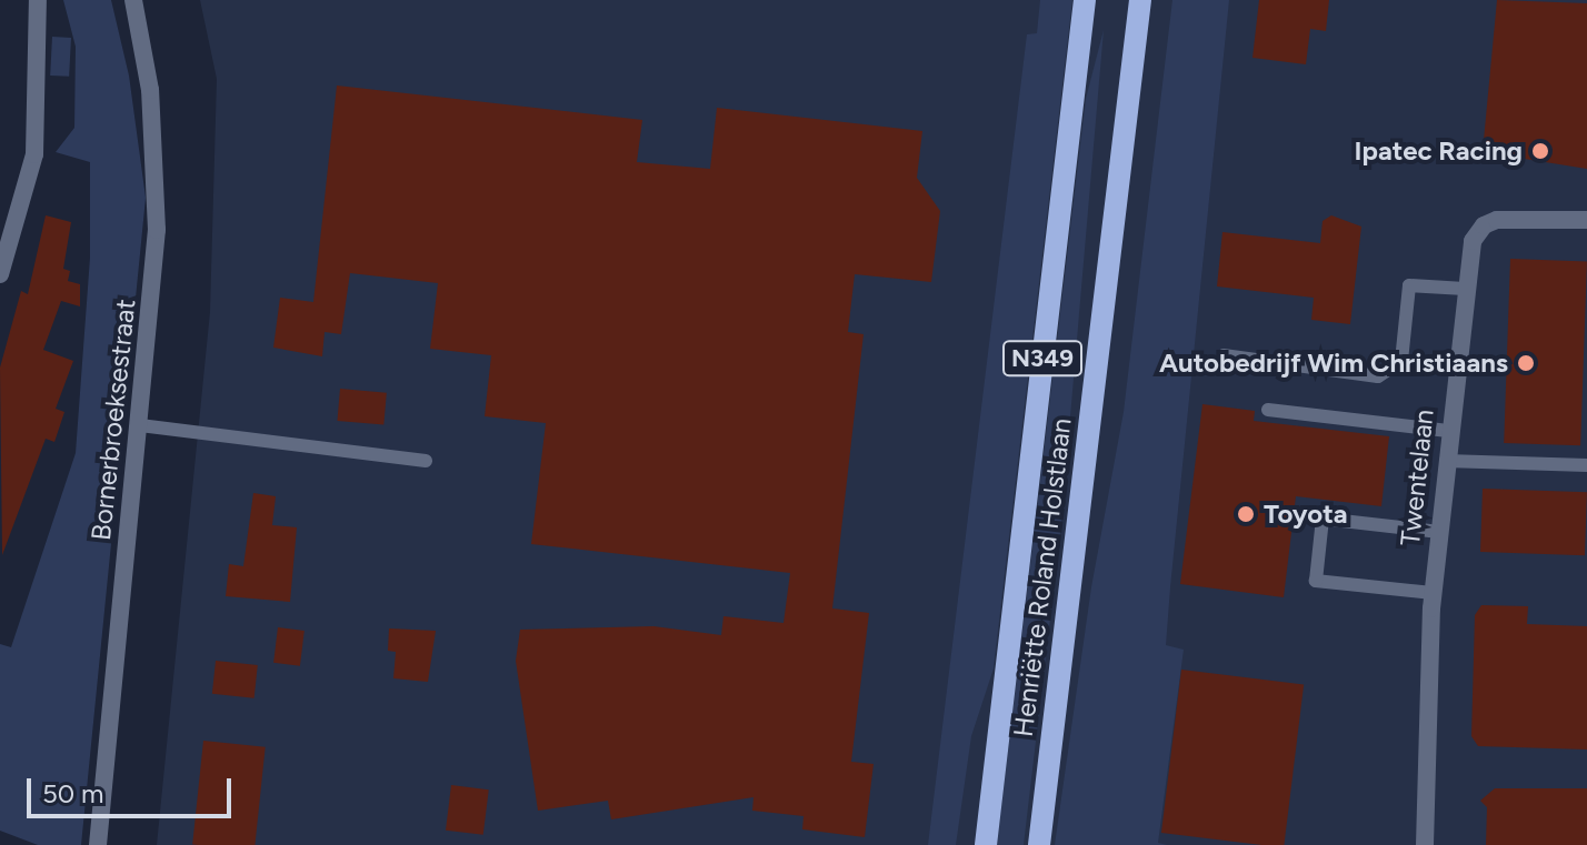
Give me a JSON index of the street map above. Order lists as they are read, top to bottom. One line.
{"streets":{"main road":["N349","Henriëtte Roland Holstlaan"],"street":["Bornerbroeksestraat","Twentelaan"]},"places":["Ipatec Racing","Autobedrijf Wim Christiaans","Toyota"],"scale_bar":"50 m"}
